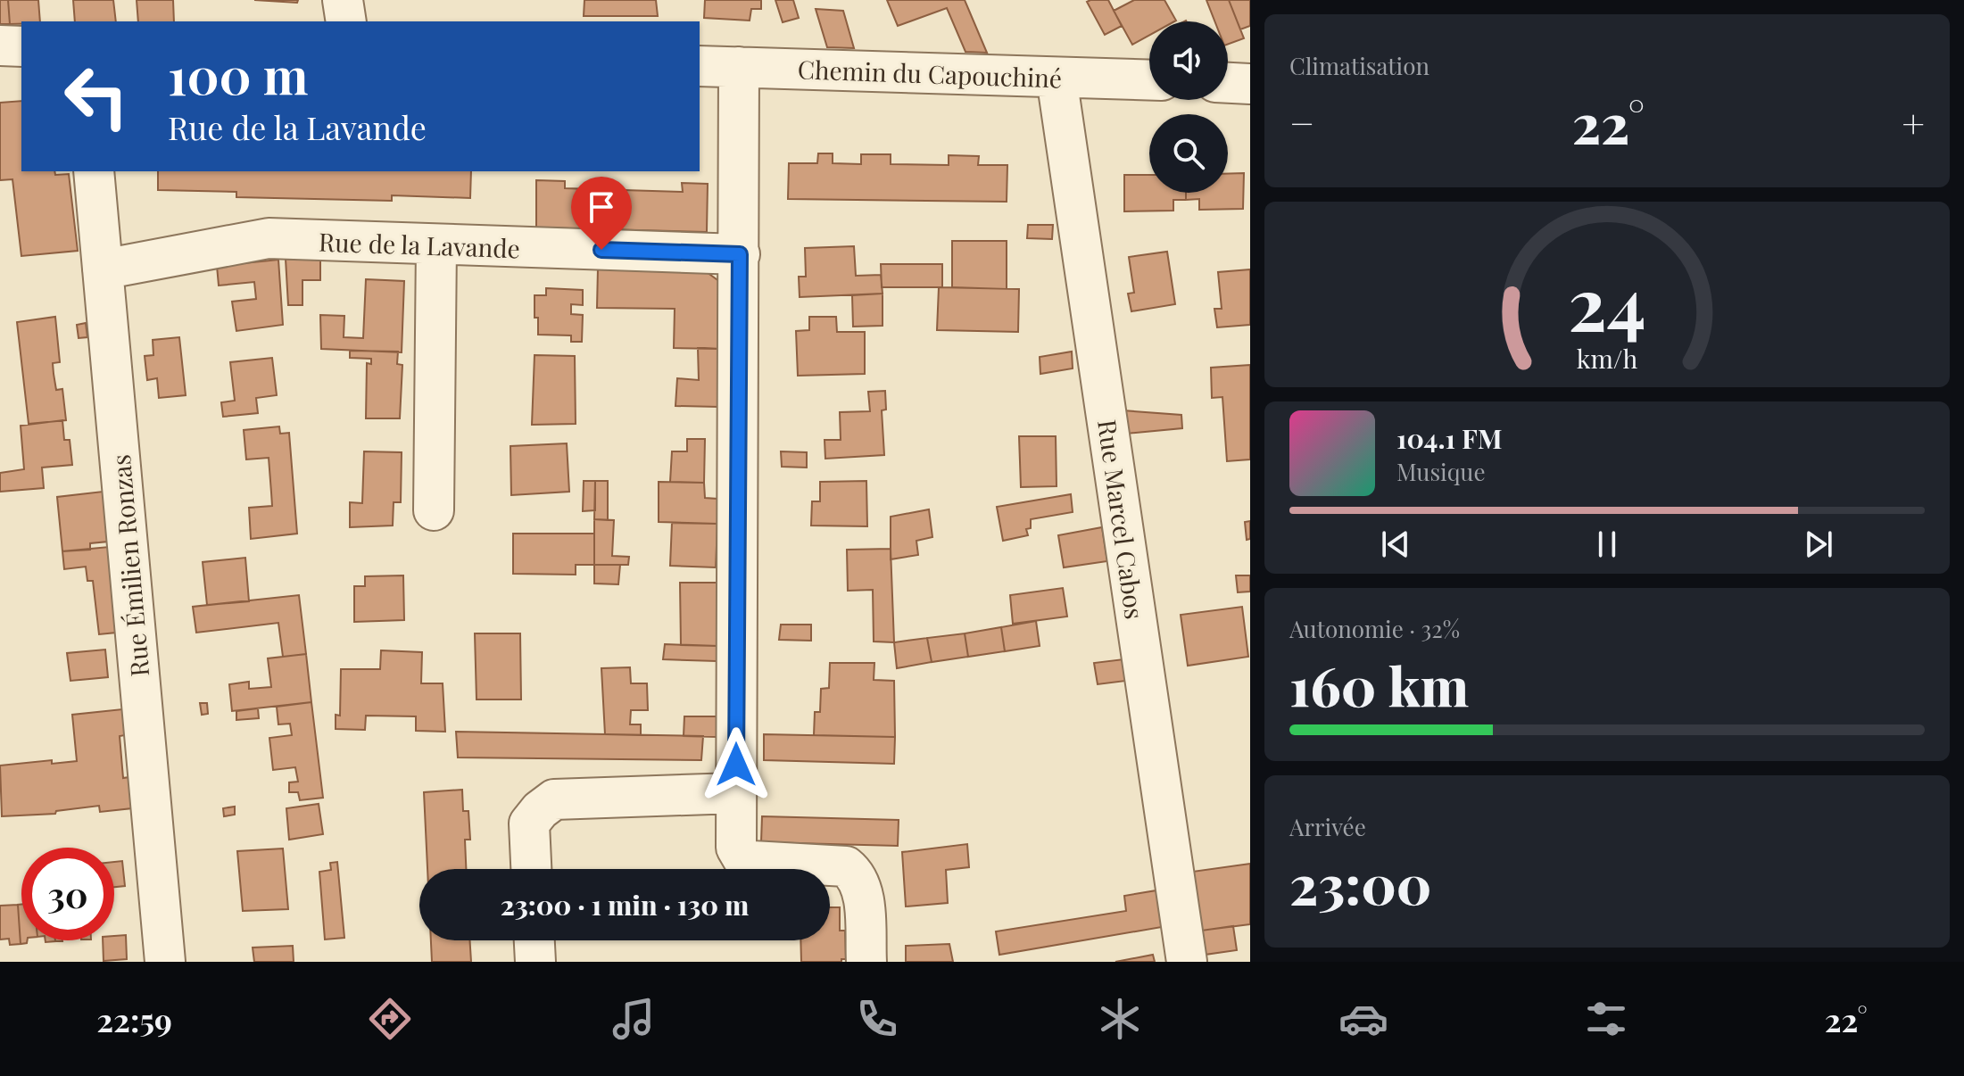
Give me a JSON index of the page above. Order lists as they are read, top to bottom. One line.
{"streets":{"street":["Chemin du Capouchiné","Rue de la Lavande","Rue Marcel Cabos","Rue Émilien Ronzas"]},"crossings":[["Chemin du Capouchiné","Rue Marcel Cabos"],["Rue de la Lavande","Rue Émilien Ronzas"]],"page":{"tile":["Climatisation",["Autonomie · 32%","160 km"],["Arrivée","23:00"]],"turn":["100 m","Rue de la Lavande"],"heat":["−","22°","+"],"song":["104.1 FM","Musique"],"limit":"30","trip":"23:00 · 1 min · 130 m","tabs":["22:59","22°"],"gauge":["24","km/h"]}}
